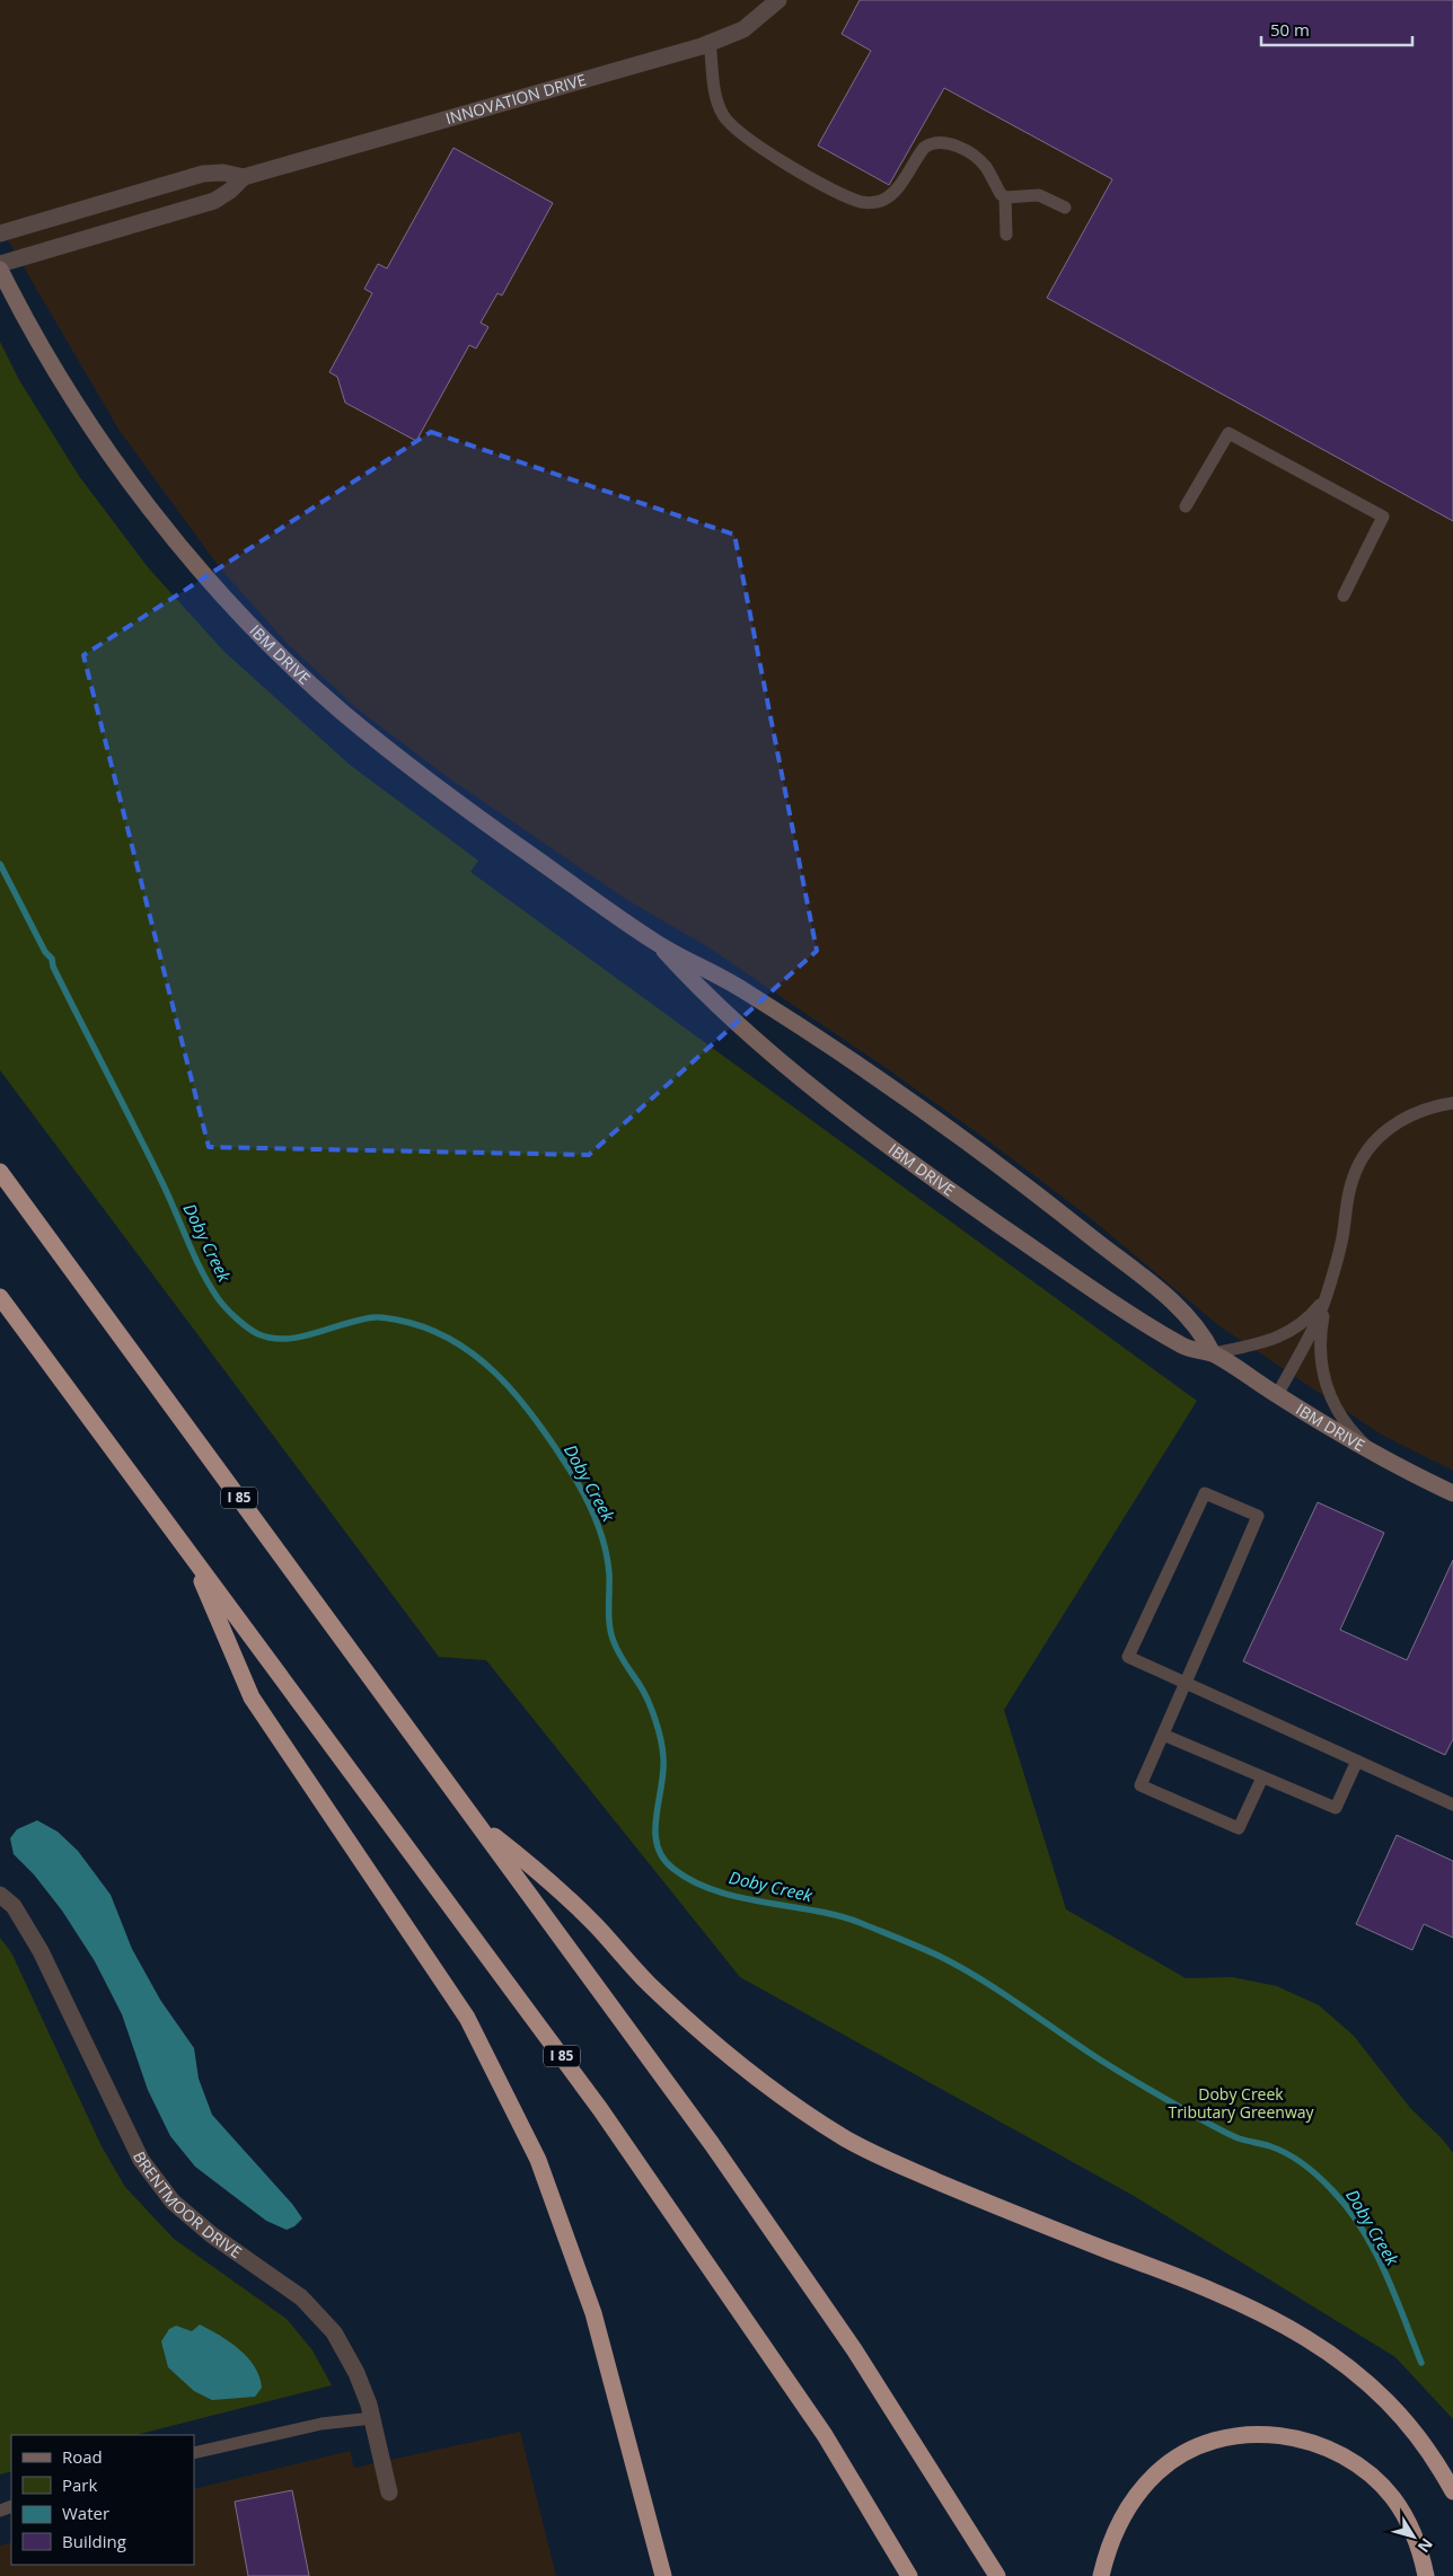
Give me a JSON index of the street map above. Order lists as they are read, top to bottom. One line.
{"streets":{"highway":["I 85"],"street":["INNOVATION DRIVE","IBM DRIVE","BRENTMOOR DRIVE"]},"water":["Doby Creek"],"parks":["Doby Creek Tributary Greenway"],"legend":["Road","Park","Water","Building"],"scale_bar":"50 m","north":"bottom right"}
